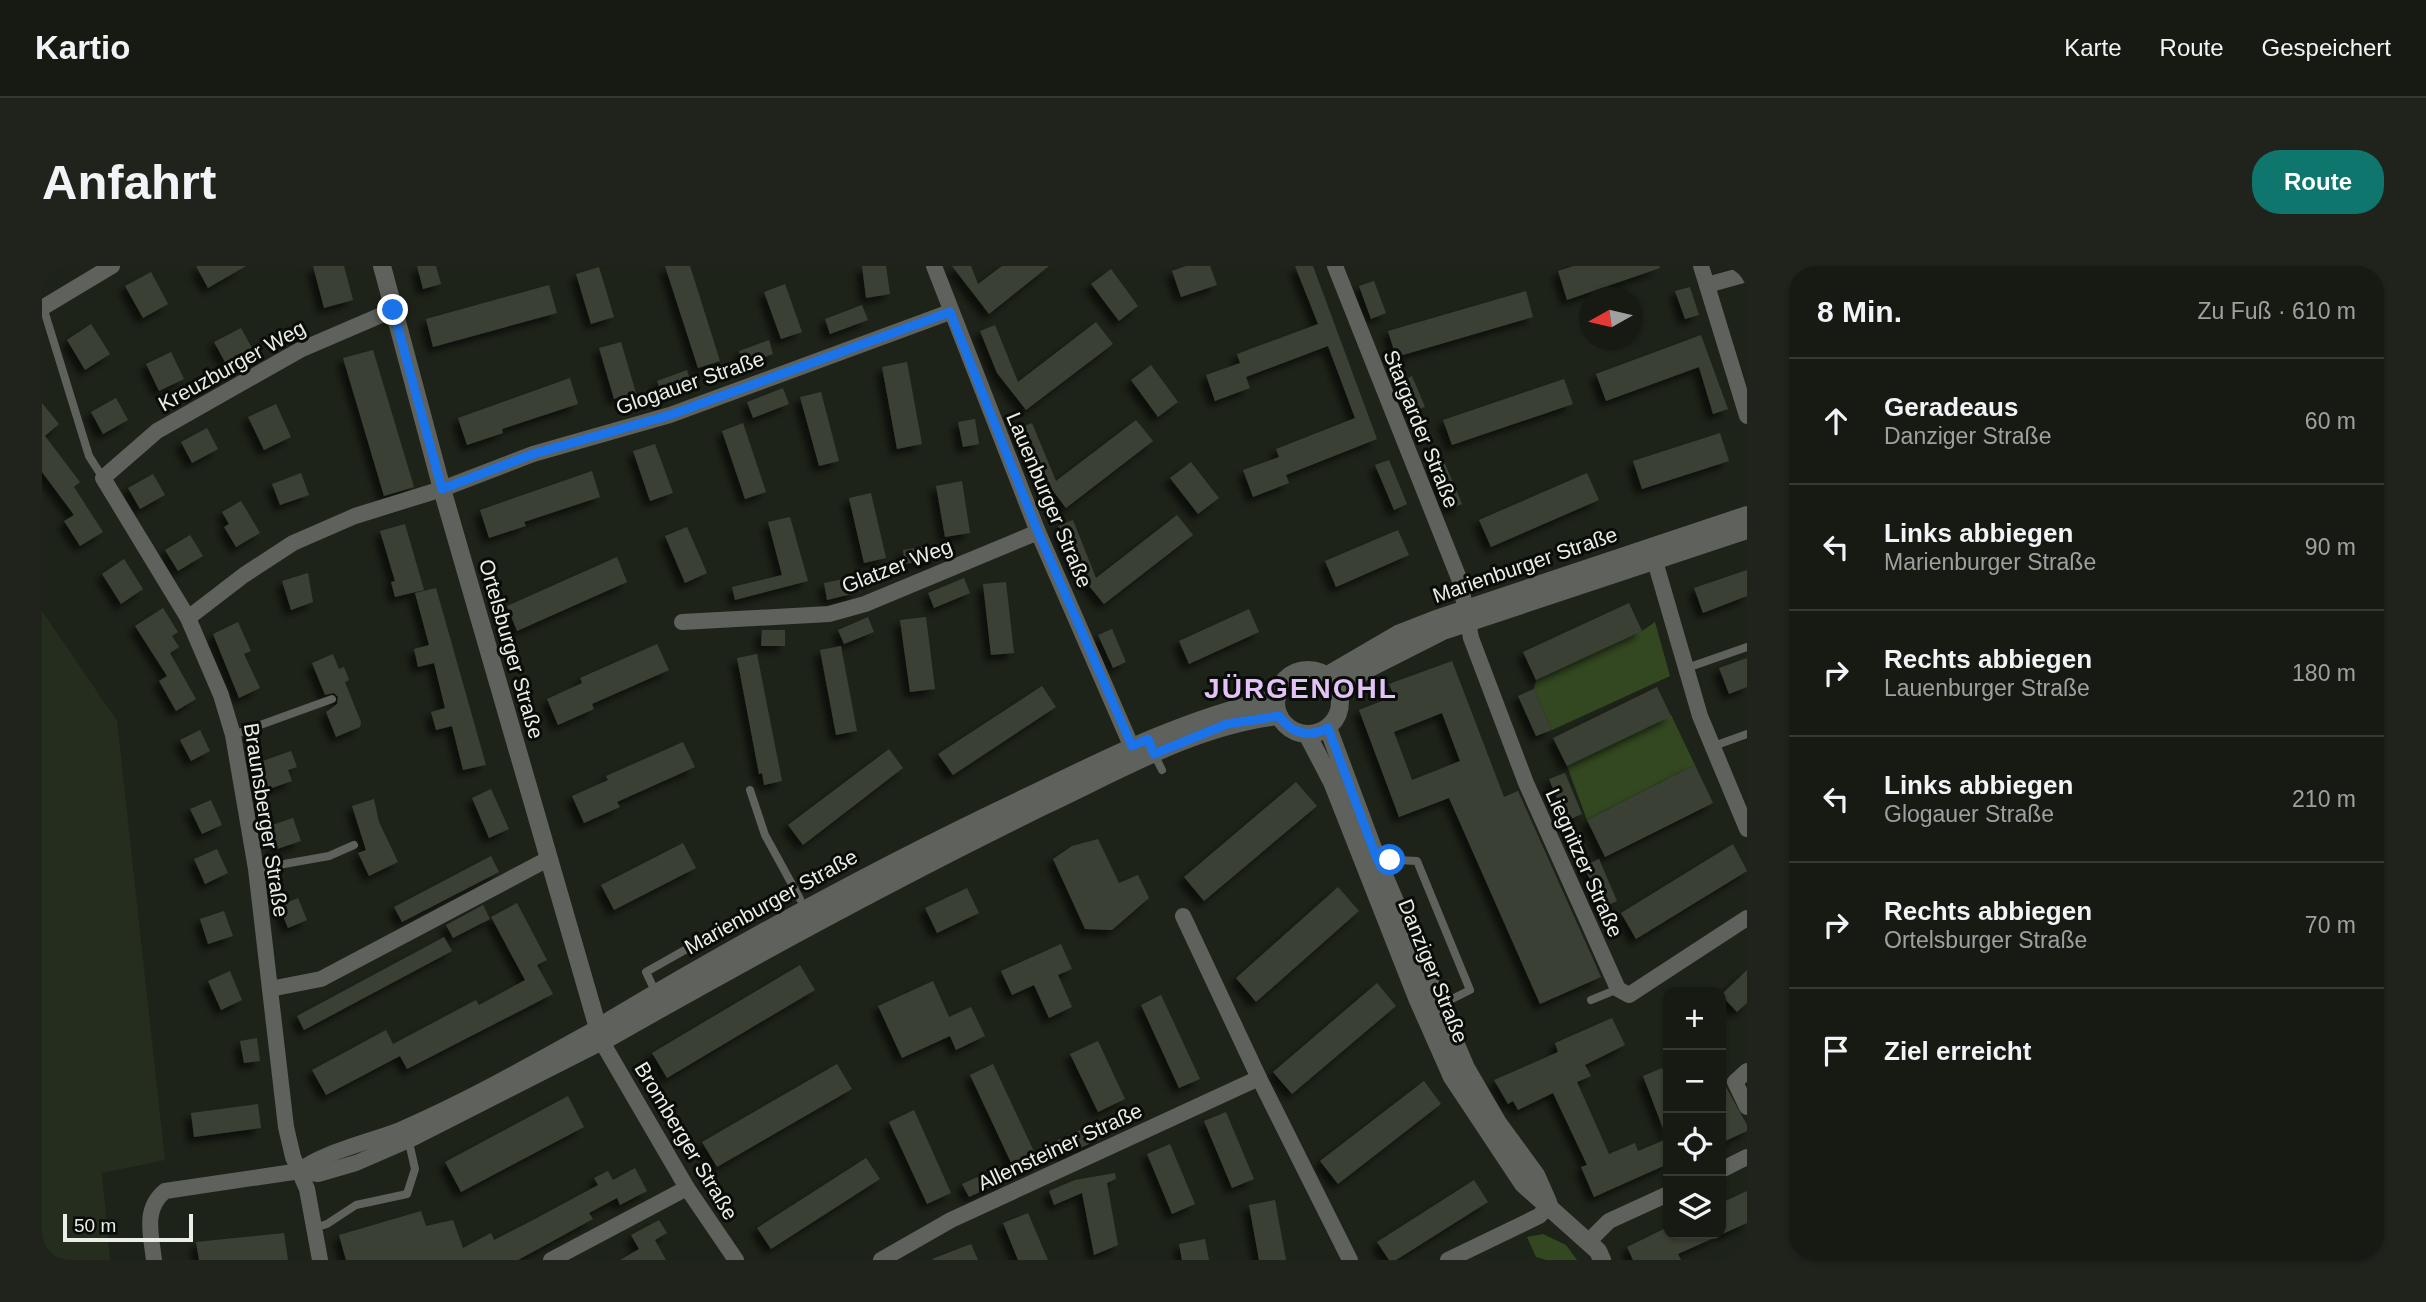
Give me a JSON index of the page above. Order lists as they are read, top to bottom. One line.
{"streets":{"street":["Kreuzburger Weg","Glogauer Straße","Stargarder Straße","Lauenburger Straße","Marienburger Straße","Glatzer Weg","Ortelsburger Straße","Braunsberger Straße","Liegnitzer Straße","Danziger Straße","Bromberger Straße","Allensteiner Straße"]},"crossings":[["Kreuzburger Weg","Ortelsburger Straße"],["Glogauer Straße","Lauenburger Straße"],["Glogauer Straße","Ortelsburger Straße"],["Stargarder Straße","Marienburger Straße"],["Stargarder Straße","Liegnitzer Straße"],["Lauenburger Straße","Marienburger Straße"],["Lauenburger Straße","Glatzer Weg"],["Marienburger Straße","Ortelsburger Straße"],["Marienburger Straße","Braunsberger Straße"],["Marienburger Straße","Liegnitzer Straße"],["Marienburger Straße","Danziger Straße"],["Marienburger Straße","Bromberger Straße"],["Ortelsburger Straße","Bromberger Straße"]],"districts":["JÜRGENOHL"],"scale_bar":"50 m","north":"left","page":{"header":"Kartio","nav":["Karte","Route","Gespeichert"],"buttons":"Route","title":"Anfahrt","heading":["8 Min.","Zu Fuß · 610 m"],"list":[["Geradeaus","Danziger Straße","60 m"],["Links abbiegen","Marienburger Straße","90 m"],["Rechts abbiegen","Lauenburger Straße","180 m"],["Links abbiegen","Glogauer Straße","210 m"],["Rechts abbiegen","Ortelsburger Straße","70 m"],"Ziel erreicht"],"map_buttons":["+","−"],"scale":"50 m"}}
